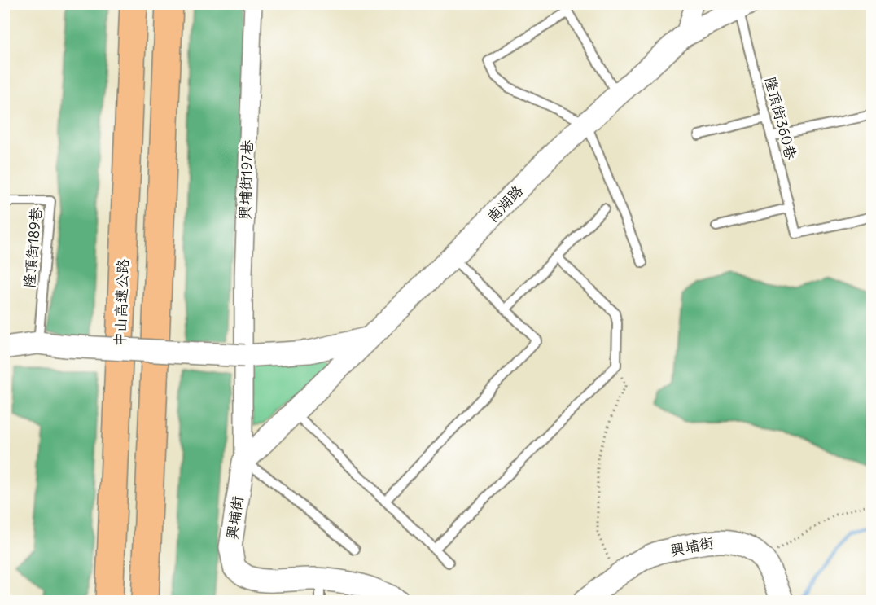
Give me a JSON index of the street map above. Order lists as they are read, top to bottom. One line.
{"streets":{"highway":["中山高速公路"],"street":["興埔街197巷","南湖路","興埔街"],"lane":["隆頂街360巷","隆頂街189巷"]},"crossings":[["隆頂街360巷","南湖路"],["興埔街197巷","興埔街"],["南湖路","興埔街"]]}
